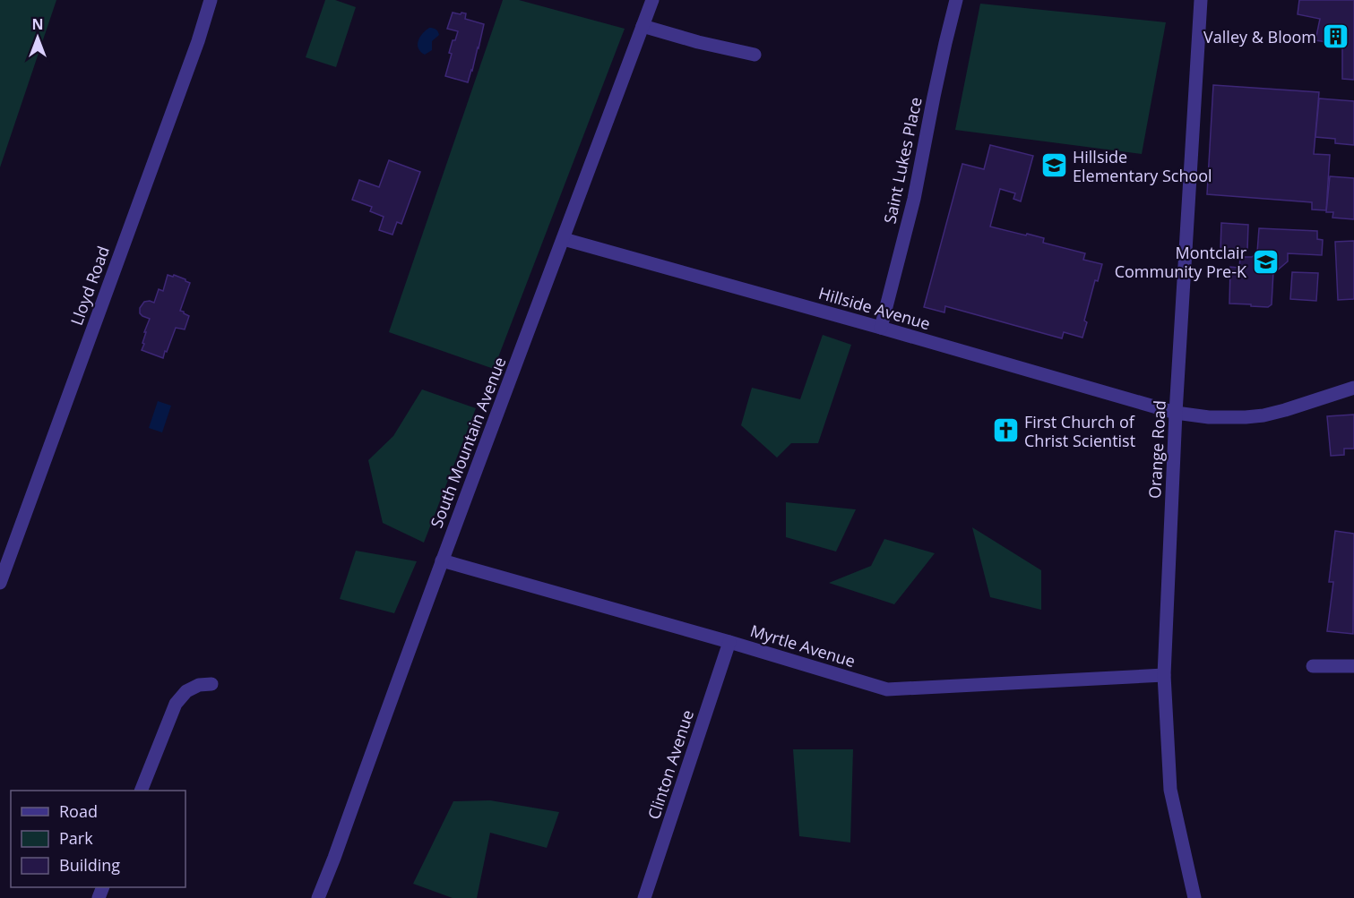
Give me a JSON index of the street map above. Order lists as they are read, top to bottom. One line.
{"streets":{"street":["Saint Lukes Place","Lloyd Road","Hillside Avenue","South Mountain Avenue","Orange Road","Myrtle Avenue","Clinton Avenue"]},"crossings":[["Saint Lukes Place","Hillside Avenue"],["Hillside Avenue","South Mountain Avenue"],["Hillside Avenue","Orange Road"],["South Mountain Avenue","Myrtle Avenue"],["Orange Road","Myrtle Avenue"],["Myrtle Avenue","Clinton Avenue"]],"places":{"building":["Valley & Bloom"],"school or university":["Hillside Elementary School","Montclair Community Pre-K"],"church":["First Church of Christ Scientist"]},"legend":["Road","Park","Building"],"north":"top"}
